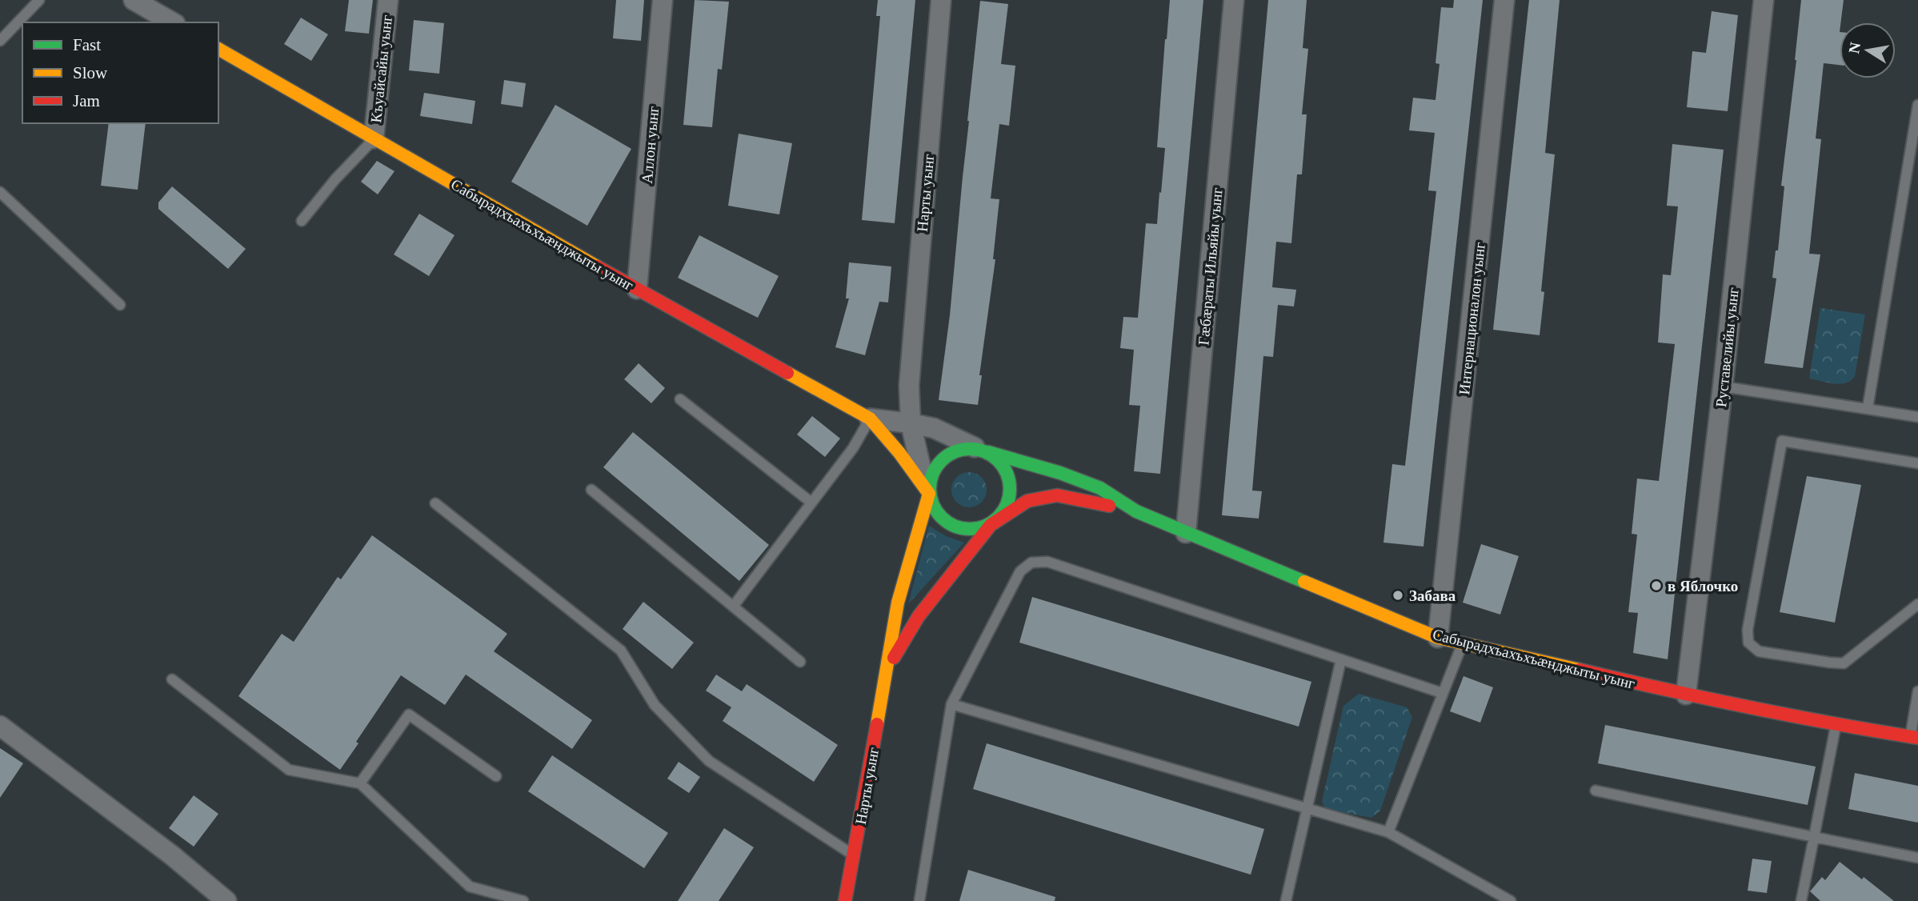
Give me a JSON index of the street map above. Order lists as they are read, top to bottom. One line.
{"streets":{"street":["Къуайсайы уынг","Аллон уынг","Нарты уынг","Сабырадхъахъхъæнджыты уынг","Гæбæраты Ильяйы уынг","Интернационалон уынг","Руставелийы уынг"]},"crossings":[["Къуайсайы уынг","Сабырадхъахъхъæнджыты уынг"],["Аллон уынг","Сабырадхъахъхъæнджыты уынг"],["Нарты уынг","Сабырадхъахъхъæнджыты уынг"],["Сабырадхъахъхъæнджыты уынг","Гæбæраты Ильяйы уынг"],["Сабырадхъахъхъæнджыты уынг","Интернационалон уынг"],["Сабырадхъахъхъæнджыты уынг","Руставелийы уынг"]],"places":["в Яблочко","Забава"],"legend":["Fast","Slow","Jam"],"north":"left"}
